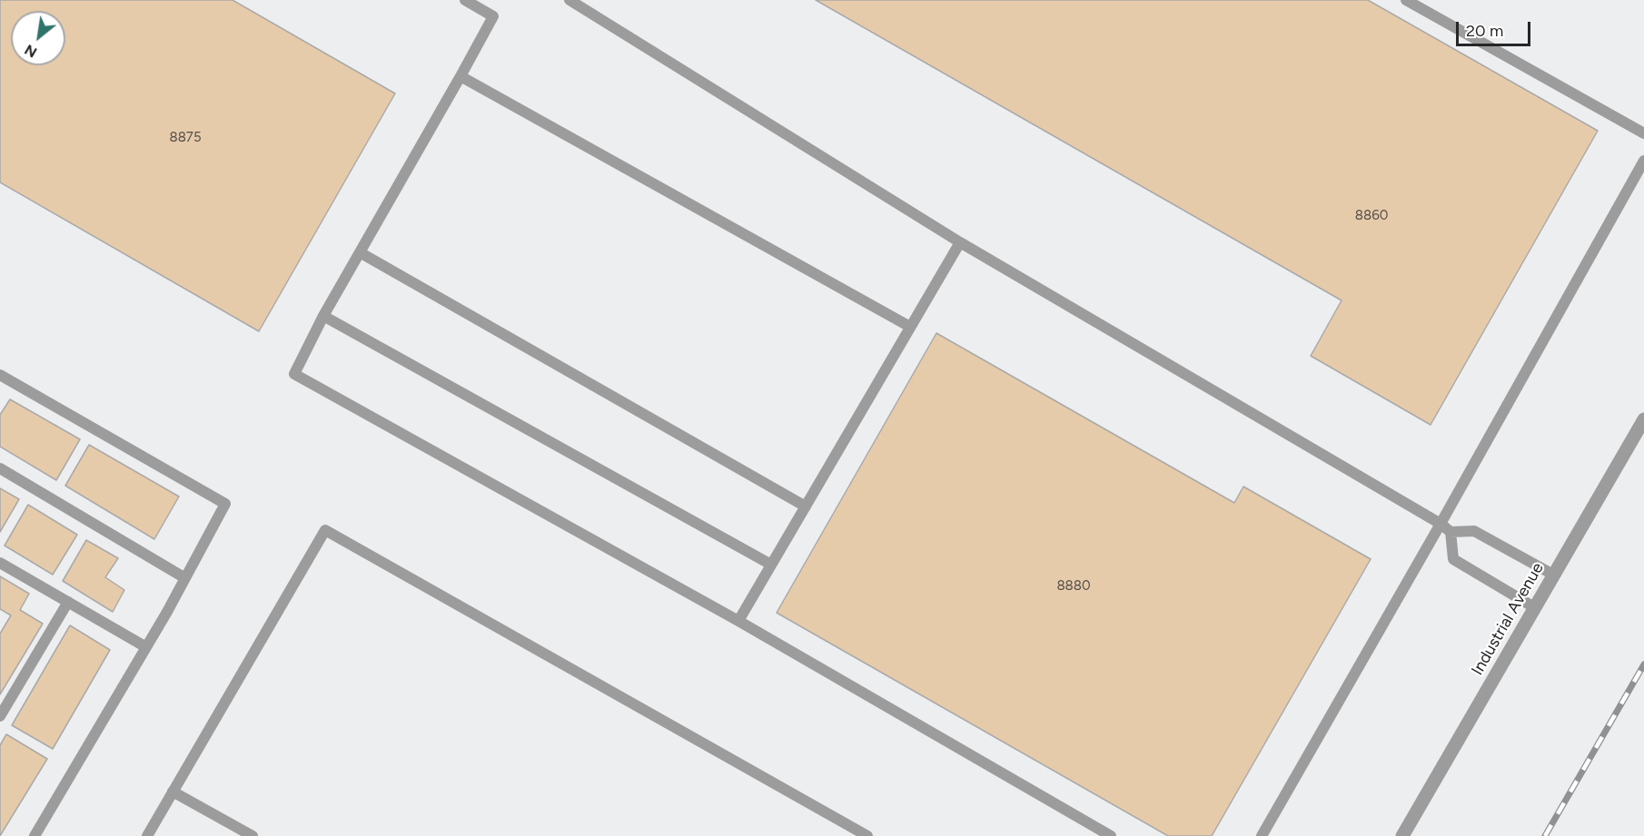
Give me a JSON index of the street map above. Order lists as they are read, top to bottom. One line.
{"streets":{"street":["Industrial Avenue"]},"house_numbers":["8875","8860","8880"],"scale_bar":"20 m","north":"bottom left"}
